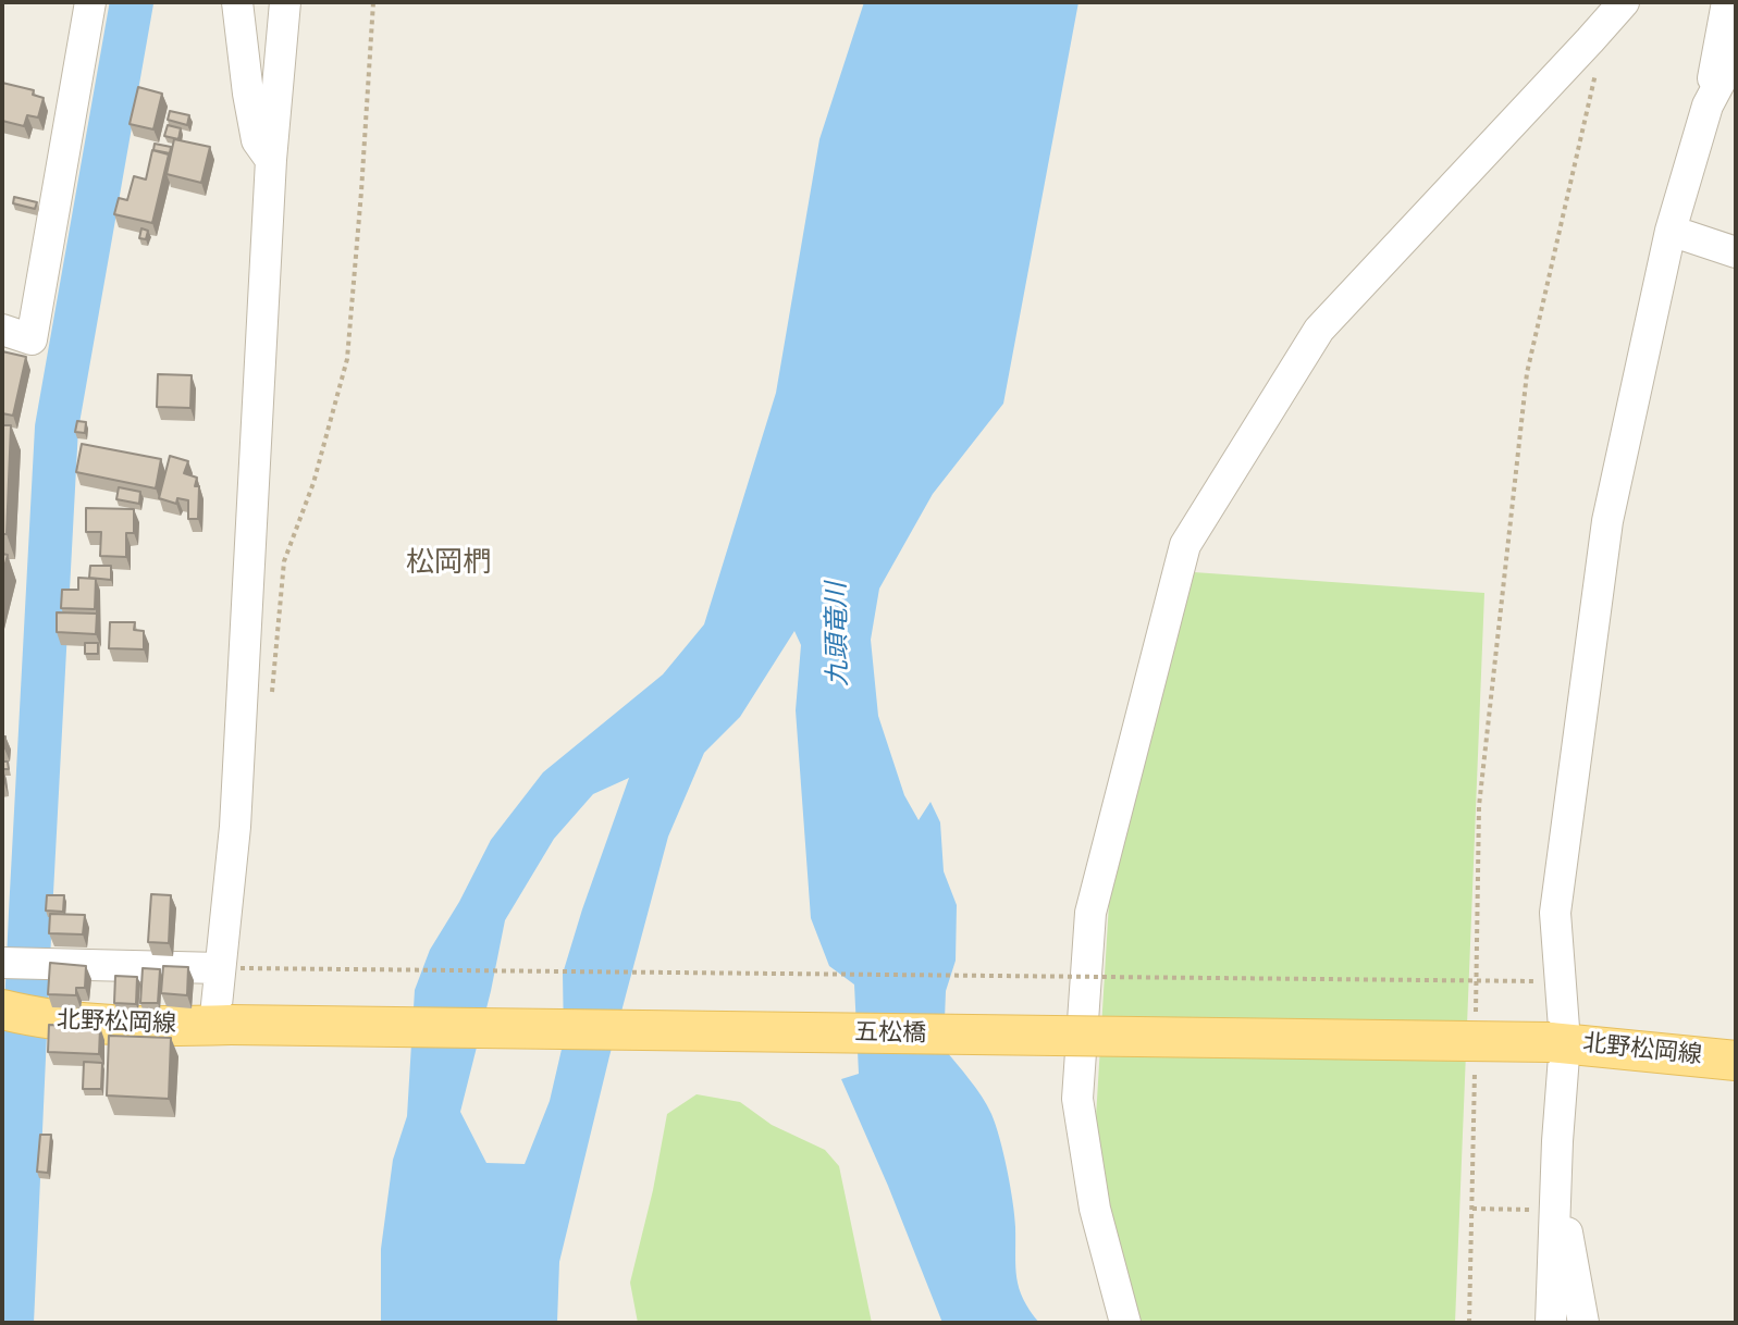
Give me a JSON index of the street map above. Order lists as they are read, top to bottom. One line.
{"streets":{"main road":["北野松岡線","五松橋"]},"crossings":[["北野松岡線","五松橋"]],"districts":["松岡椚"],"water":["九頭竜川"]}
